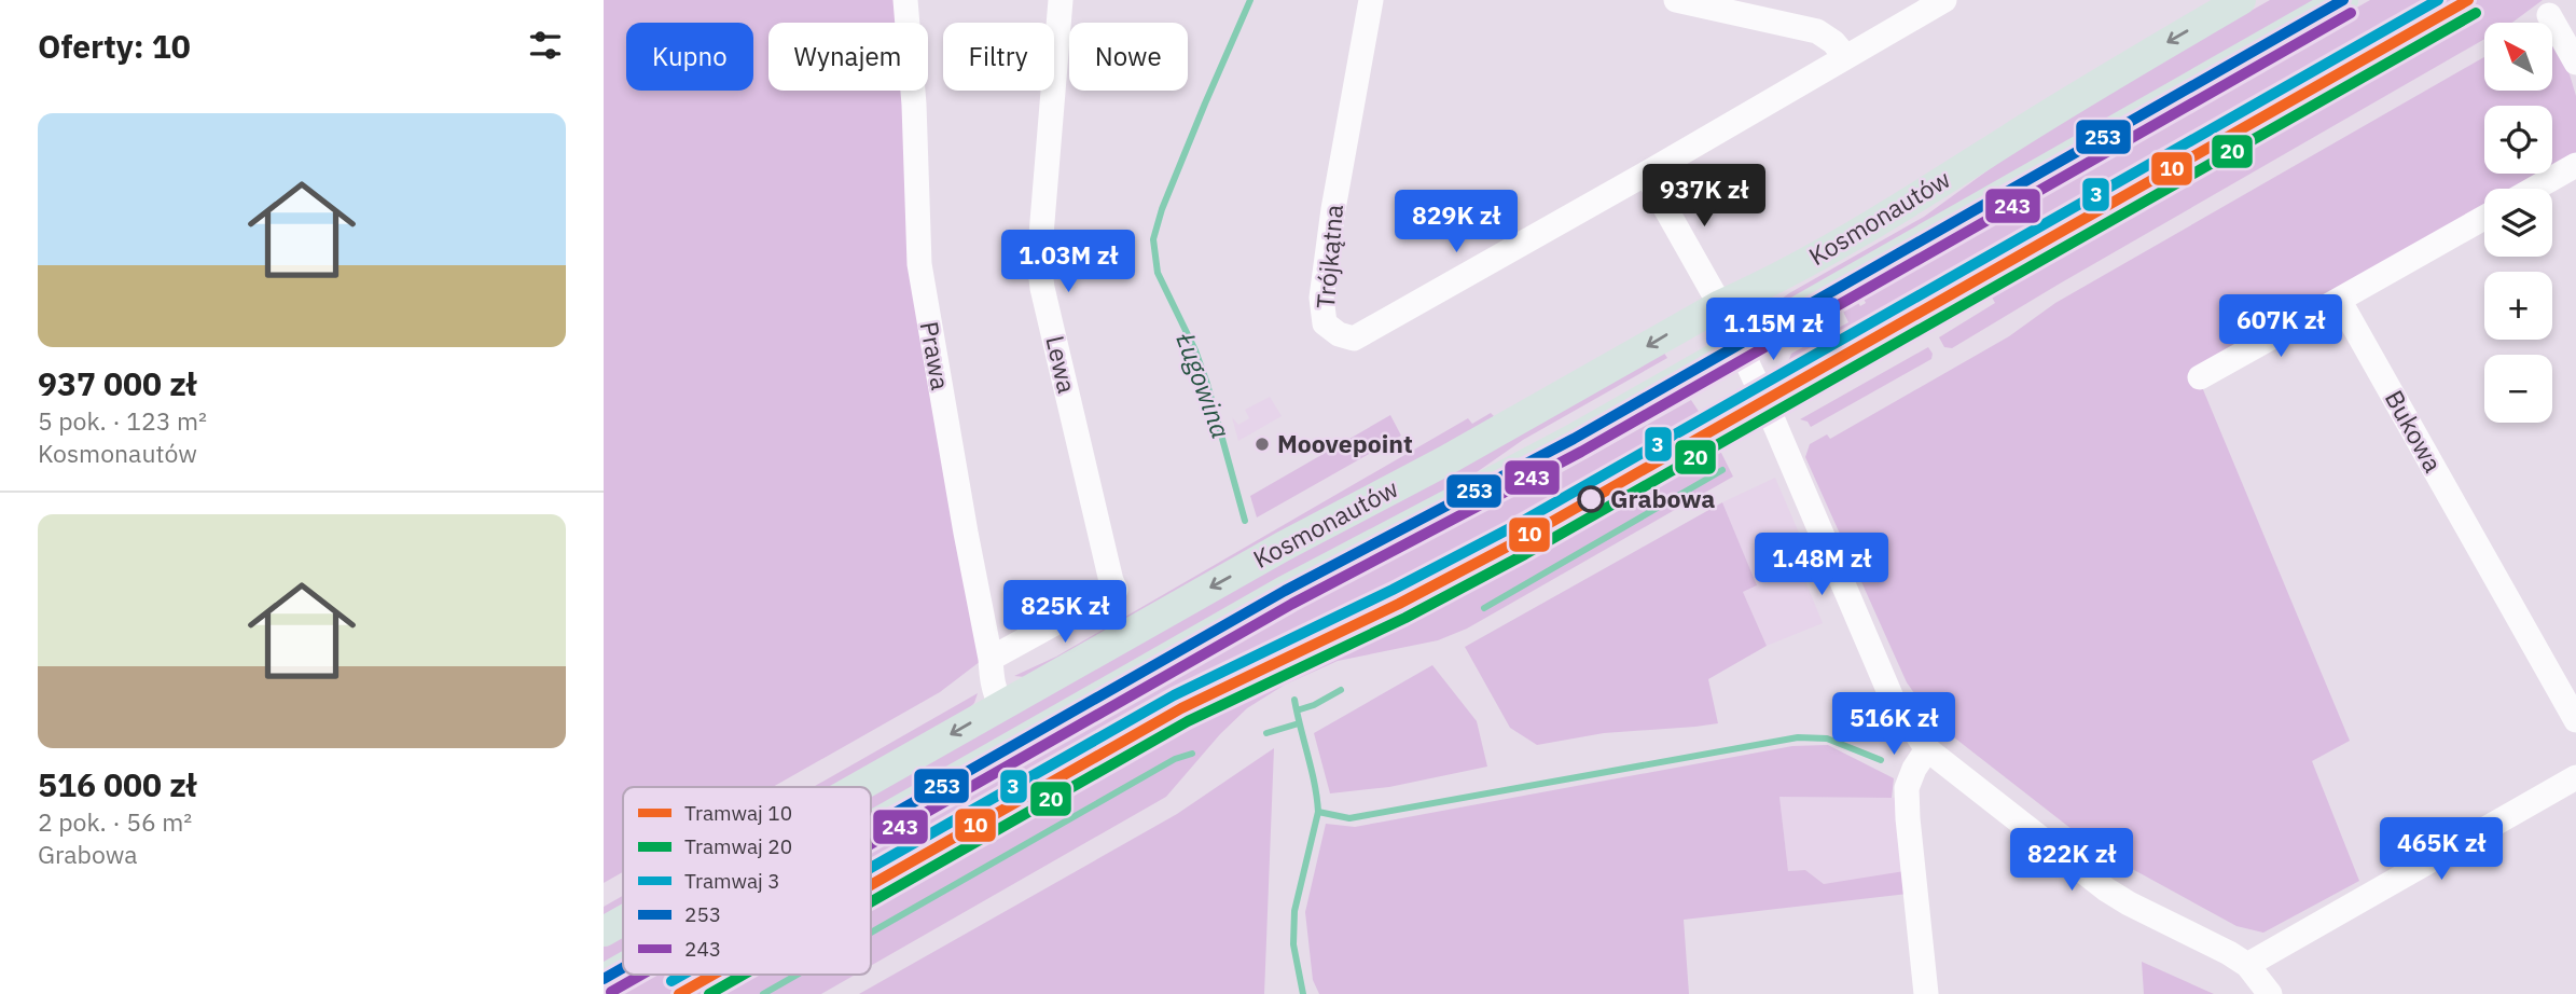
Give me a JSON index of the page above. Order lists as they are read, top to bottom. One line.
{"streets":{"main road":["Kosmonautów"],"street":["Trójkątna","Prawa","Lewa","Bukowa"]},"crossings":[["Kosmonautów","Prawa"],["Prawa","Lewa"]],"water":["Ługowina"],"places":["Moovepoint","Grabowa"],"lines":["tram line 10","tram line 3","transit line 253","tram line 20","transit line 243"],"legend":["Tramwaj 10","Tramwaj 20","Tramwaj 3","253","243"],"north":"top left","page":{"heading":"Oferty: 10","map_buttons":["+","−"],"chip":["Kupno","Wynajem","Filtry","Nowe"],"list":[{"name":"937 000 zł","note":"5 pok. · 123 m² · Kosmonautów"},{"name":"516 000 zł","note":"2 pok. · 56 m² · Grabowa"}],"price":["937K zł","829K zł","1.03M zł","607K zł","1.15M zł","1.48M zł","825K zł","516K zł","465K zł","822K zł"]}}
